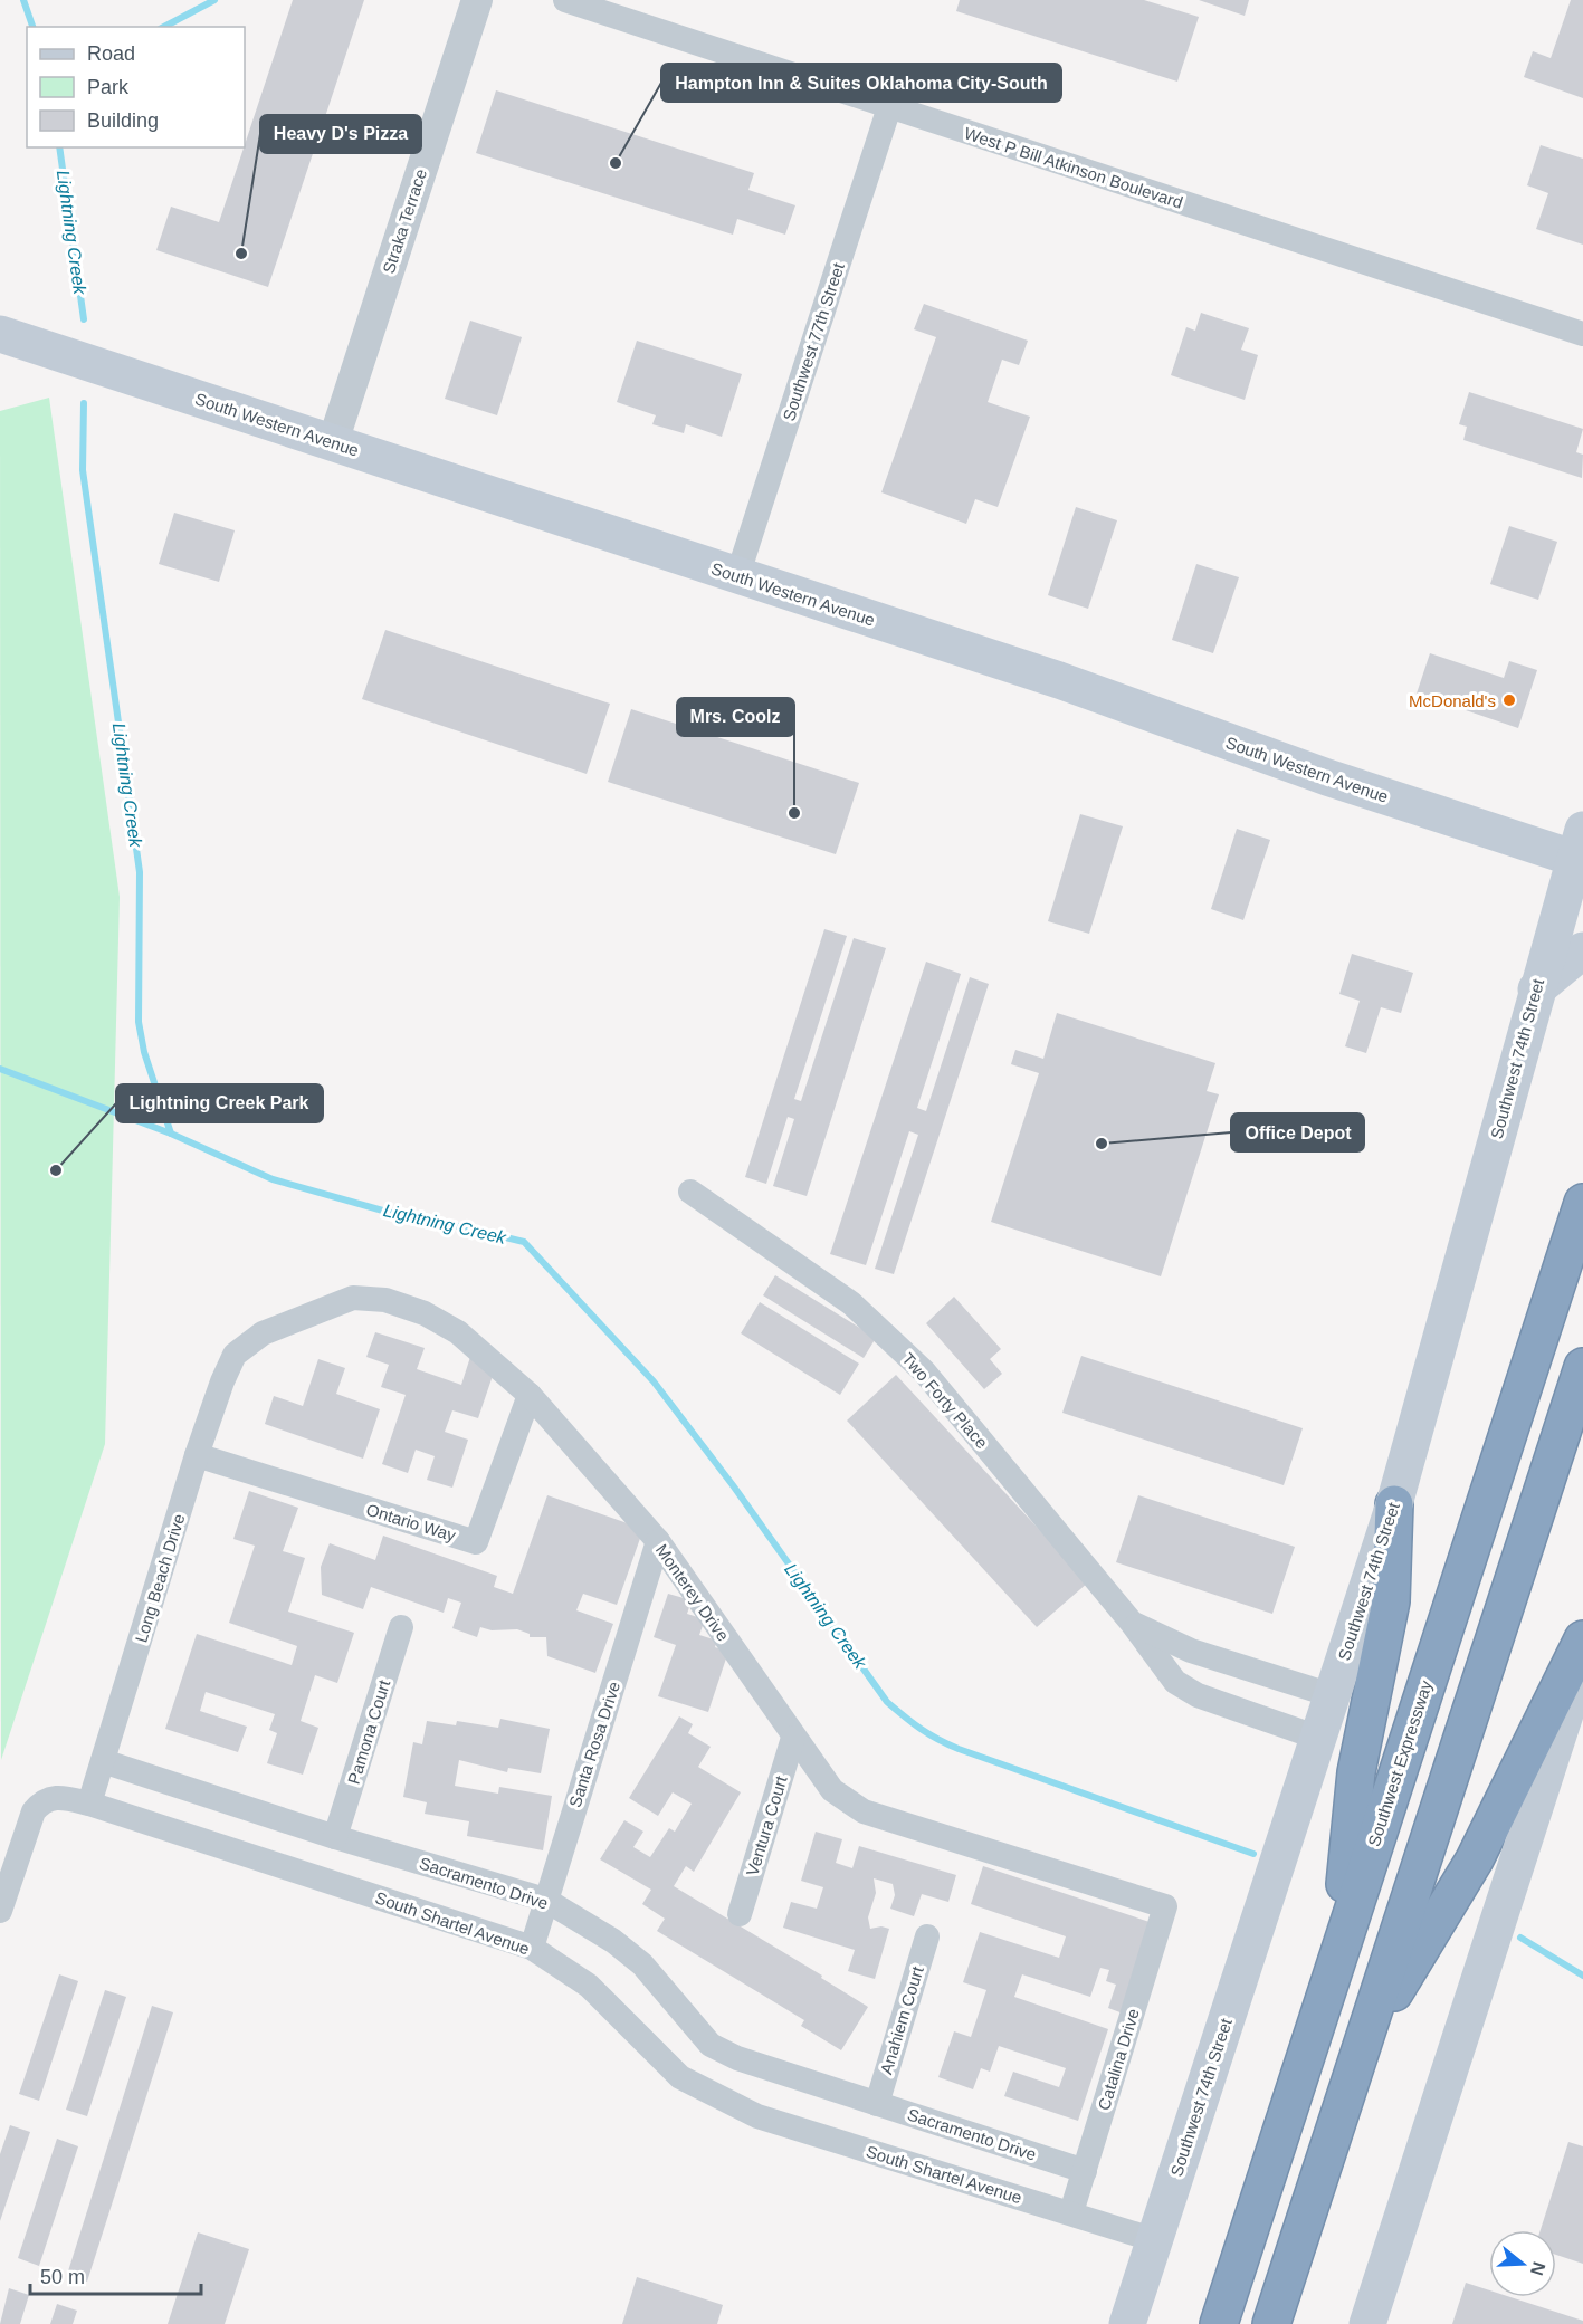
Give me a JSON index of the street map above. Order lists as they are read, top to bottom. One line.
{"streets":{"highway":["Southwest Expressway"],"main road":["South Western Avenue","Southwest 74th Street"],"street":["West P Bill Atkinson Boulevard","Straka Terrace","Southwest 77th Street","Two Forty Place","Ontario Way","Long Beach Drive","Monterey Drive","Pamona Court","Santa Rosa Drive","Ventura Court","Sacramento Drive","South Shartel Avenue","Anahiem Court","Catalina Drive"]},"crossings":[["West P Bill Atkinson Boulevard","Southwest 77th Street"],["Straka Terrace","South Western Avenue"],["Southwest 77th Street","South Western Avenue"],["South Western Avenue","Southwest 74th Street"],["Southwest 74th Street","Two Forty Place"],["Southwest 74th Street","South Shartel Avenue"],["Ontario Way","Long Beach Drive"],["Ontario Way","Monterey Drive"],["Long Beach Drive","Monterey Drive"],["Long Beach Drive","Sacramento Drive"],["Long Beach Drive","South Shartel Avenue"],["Monterey Drive","Santa Rosa Drive"],["Monterey Drive","Ventura Court"],["Monterey Drive","Catalina Drive"],["Pamona Court","Sacramento Drive"],["Santa Rosa Drive","Sacramento Drive"],["Santa Rosa Drive","South Shartel Avenue"],["Sacramento Drive","Anahiem Court"],["Sacramento Drive","Catalina Drive"],["South Shartel Avenue","Catalina Drive"]],"water":["Lightning Creek"],"places":["Hampton Inn & Suites Oklahoma City-South","Heavy D's Pizza","McDonald's","Mrs. Coolz","Office Depot","Lightning Creek Park"],"legend":["Road","Park","Building"],"scale_bar":"50 m","north":"right"}
